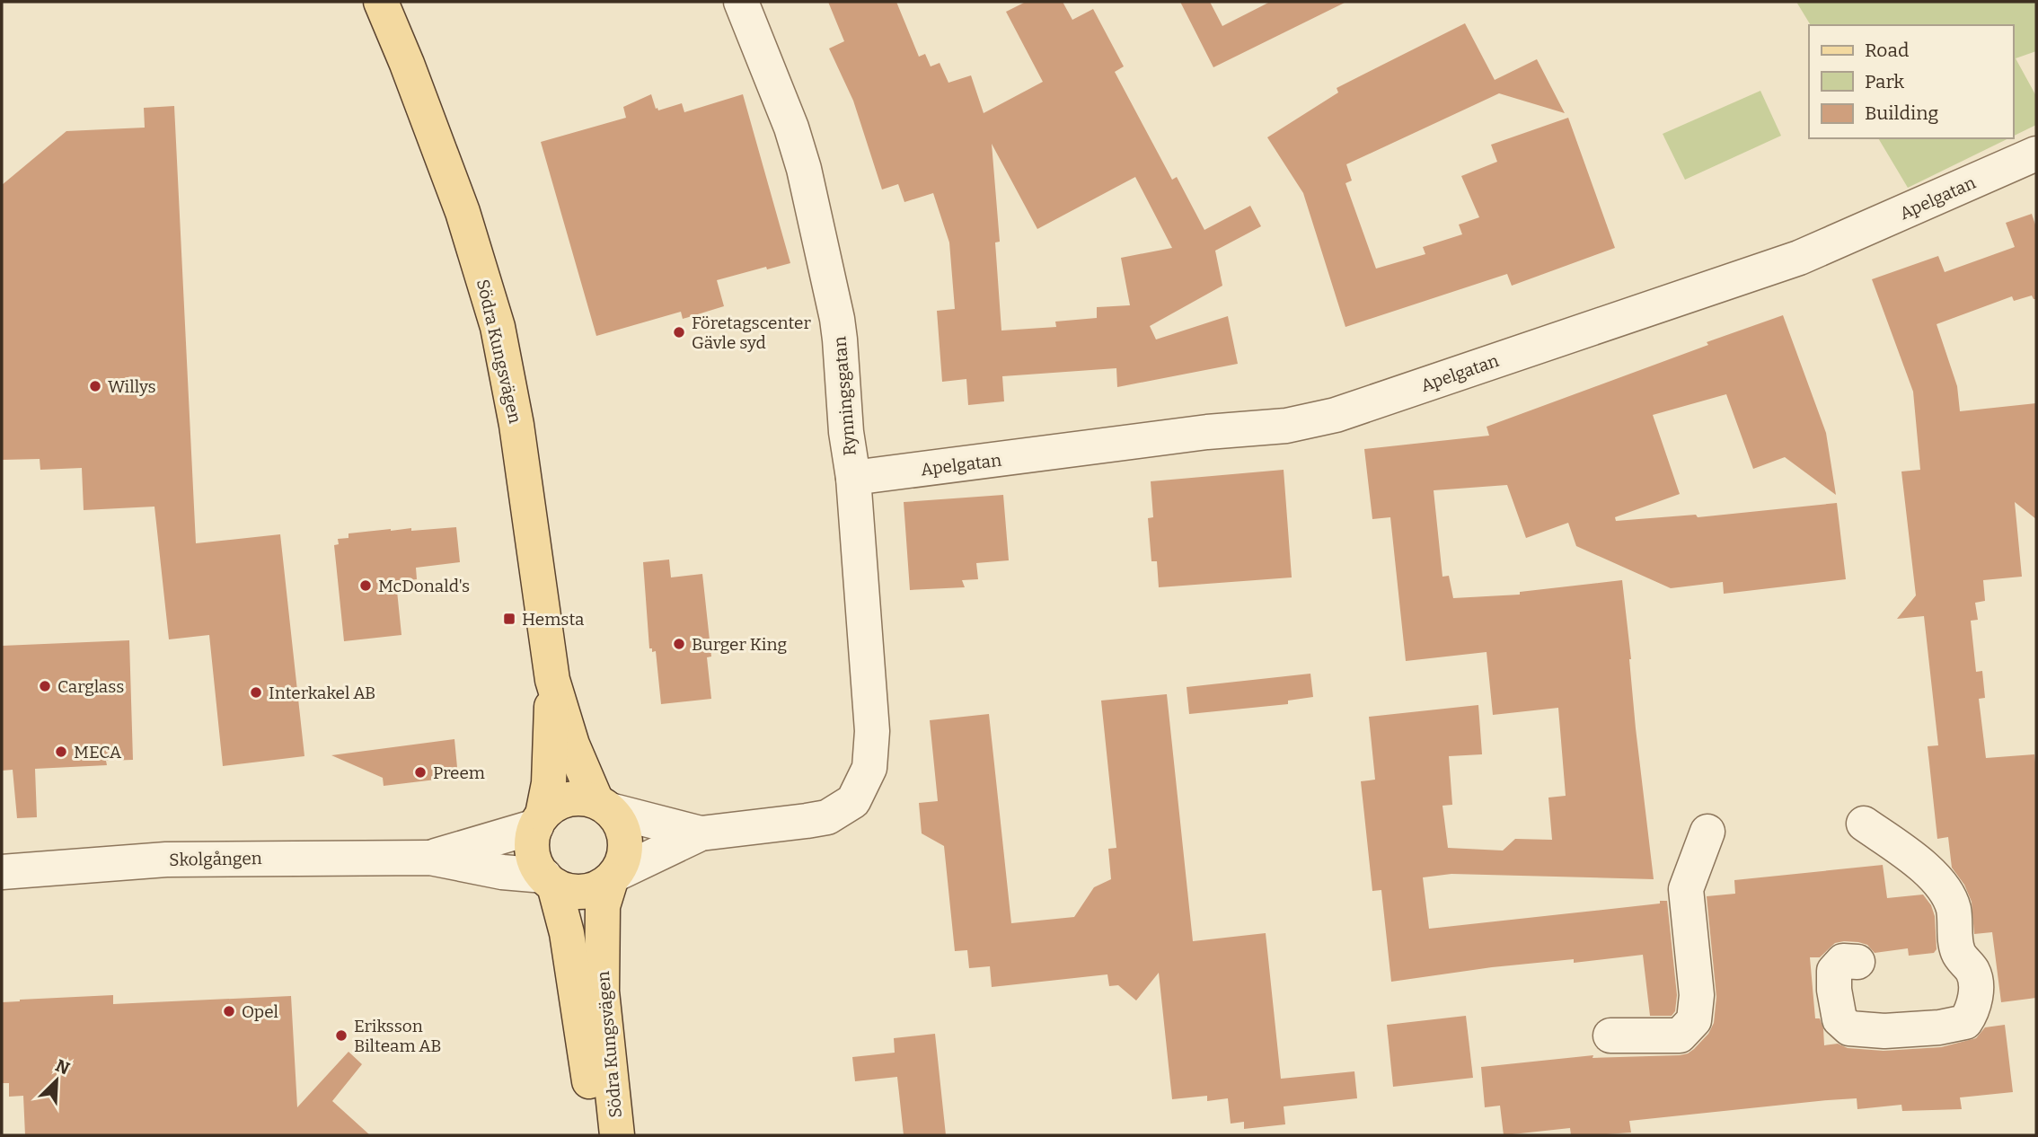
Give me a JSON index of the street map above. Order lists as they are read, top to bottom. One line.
{"streets":{"main road":["Södra Kungsvägen"],"street":["Apelgatan","Rynningsgatan","Skolgången"]},"crossings":[["Apelgatan","Rynningsgatan"],["Södra Kungsvägen","Skolgången"]],"places":{"other":["Företagscenter Gävle syd","Willys","McDonald's","Burger King","Carglass","Interkakel AB","MECA","Preem","Opel","Eriksson Bilteam AB"],"transit":["Hemsta"]},"legend":["Road","Park","Building"],"north":"top right"}
